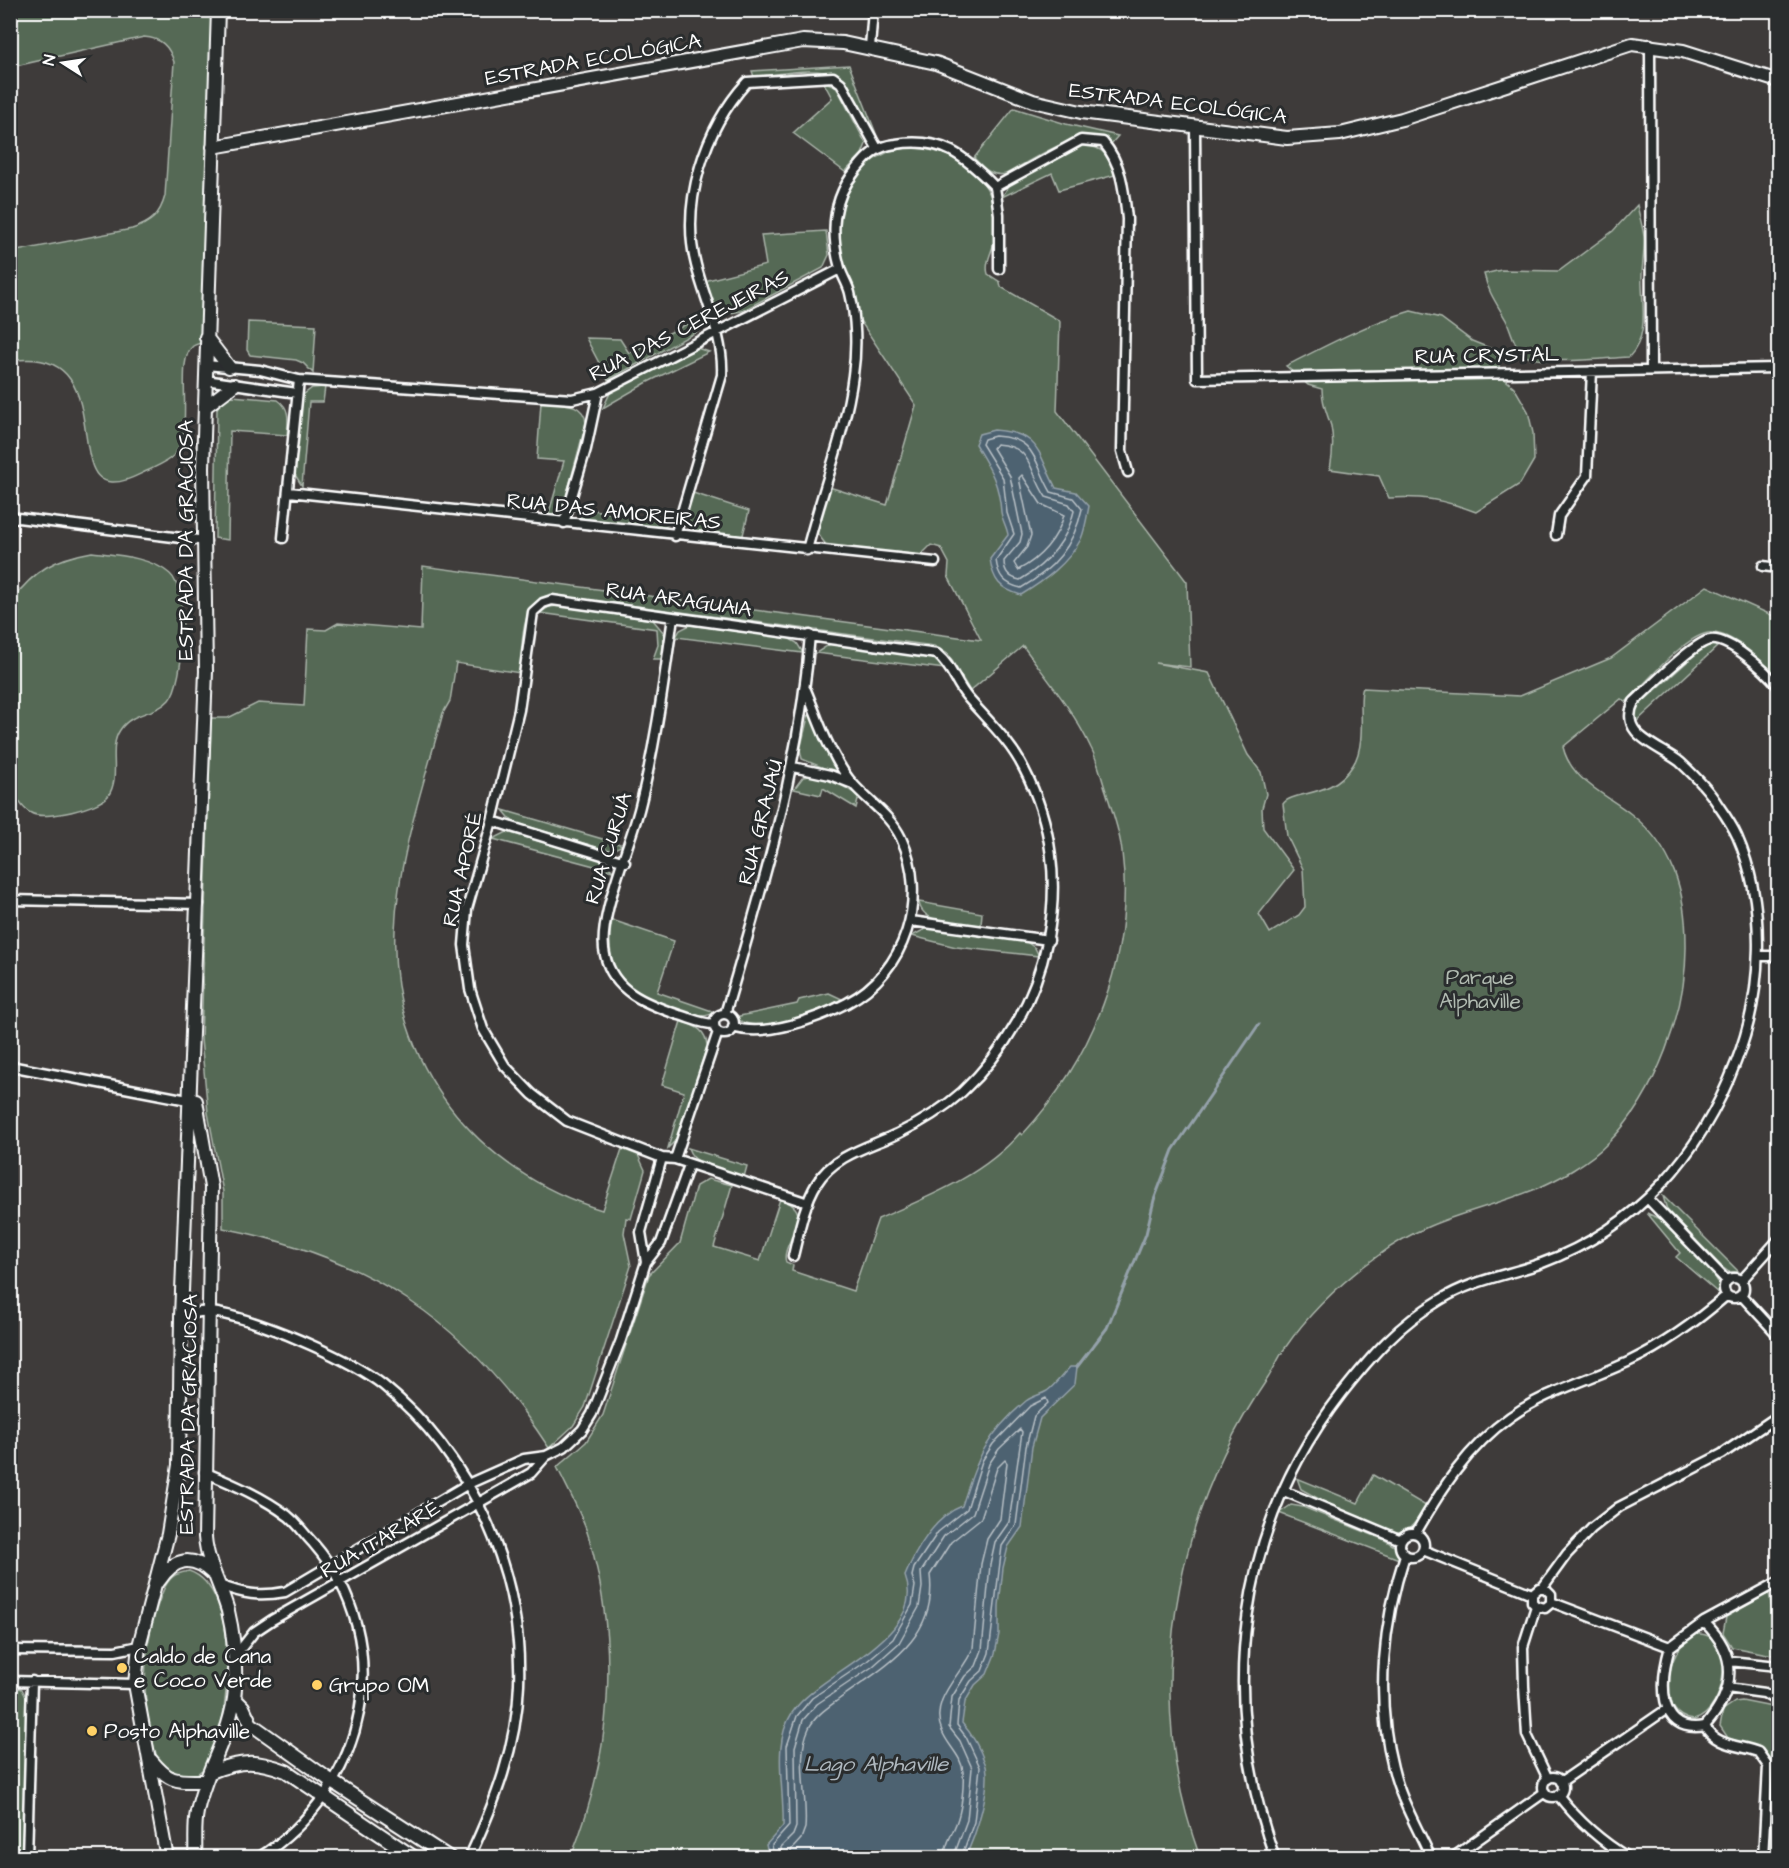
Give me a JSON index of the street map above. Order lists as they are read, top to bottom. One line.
{"streets":{"main road":["ESTRADA ECOLÓGICA","ESTRADA DA GRACIOSA"],"street":["RUA DAS CEREJEIRAS","RUA CRYSTAL","RUA DAS AMOREIRAS","RUA ARAGUAIA","RUA GRAJAÚ","RUA CURUÁ","RUA APORÉ","RUA ITARARÉ"]},"crossings":[["ESTRADA ECOLÓGICA","RUA CRYSTAL"],["ESTRADA ECOLÓGICA","ESTRADA DA GRACIOSA"],["RUA DAS CEREJEIRAS","ESTRADA DA GRACIOSA"],["ESTRADA DA GRACIOSA","RUA ITARARÉ"],["RUA ARAGUAIA","RUA GRAJAÚ"],["RUA ARAGUAIA","RUA CURUÁ"],["RUA ARAGUAIA","RUA APORÉ"],["RUA GRAJAÚ","RUA CURUÁ"]],"water":["Lago Alphaville"],"parks":["Parque Alphaville"],"places":["Caldo de Cana e Coco Verde","Grupo OM","Posto Alphaville"],"north":"left"}
